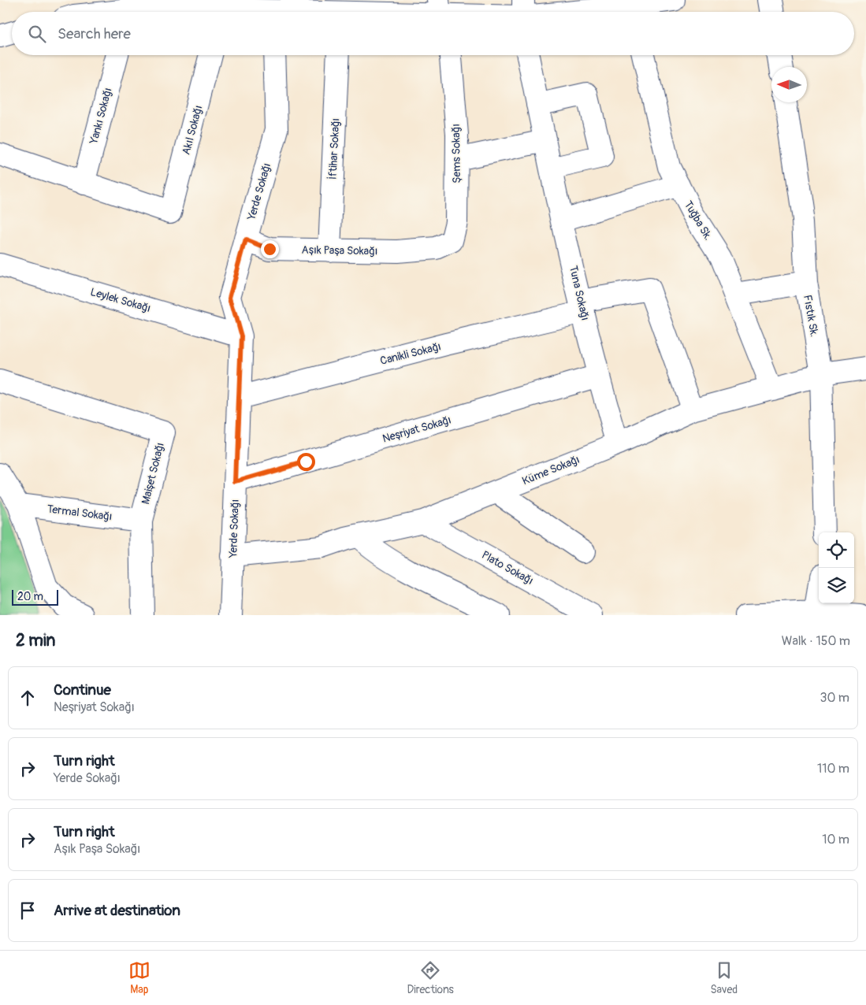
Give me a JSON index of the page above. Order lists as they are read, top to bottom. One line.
{"streets":{"street":["Yankı Sokağı","Akıl Sokağı","İftihar Sokağı","Şems Sokağı","Yerde Sokağı","Tuğba Sk.","Aşık Paşa Sokağı","Tuna Sokağı","Leylek Sokağı","Fıstık Sk.","Canikli Sokağı","Neşriyat Sokağı","Küme Sokağı","Maişet Sokağı","Termal Sokağı","Plato Sokağı"]},"crossings":[["Yankı Sokağı","Akıl Sokağı"],["İftihar Sokağı","Aşık Paşa Sokağı"],["Şems Sokağı","Aşık Paşa Sokağı"],["Yerde Sokağı","Aşık Paşa Sokağı"],["Yerde Sokağı","Leylek Sokağı"],["Yerde Sokağı","Canikli Sokağı"],["Yerde Sokağı","Neşriyat Sokağı"],["Yerde Sokağı","Küme Sokağı"],["Tuğba Sk.","Küme Sokağı"],["Tuna Sokağı","Canikli Sokağı"],["Tuna Sokağı","Neşriyat Sokağı"],["Tuna Sokağı","Küme Sokağı"],["Fıstık Sk.","Küme Sokağı"],["Canikli Sokağı","Küme Sokağı"],["Küme Sokağı","Plato Sokağı"],["Maişet Sokağı","Termal Sokağı"]],"scale_bar":"20 m","north":"left","page":{"search":"Search here","scale":"20 m","heading":["2 min","Walk · 150 m"],"list":[["Continue","Neşriyat Sokağı","30 m"],["Turn right","Yerde Sokağı","110 m"],["Turn right","Aşık Paşa Sokağı","10 m"],"Arrive at destination"],"nav":["Map","Directions","Saved"]}}
